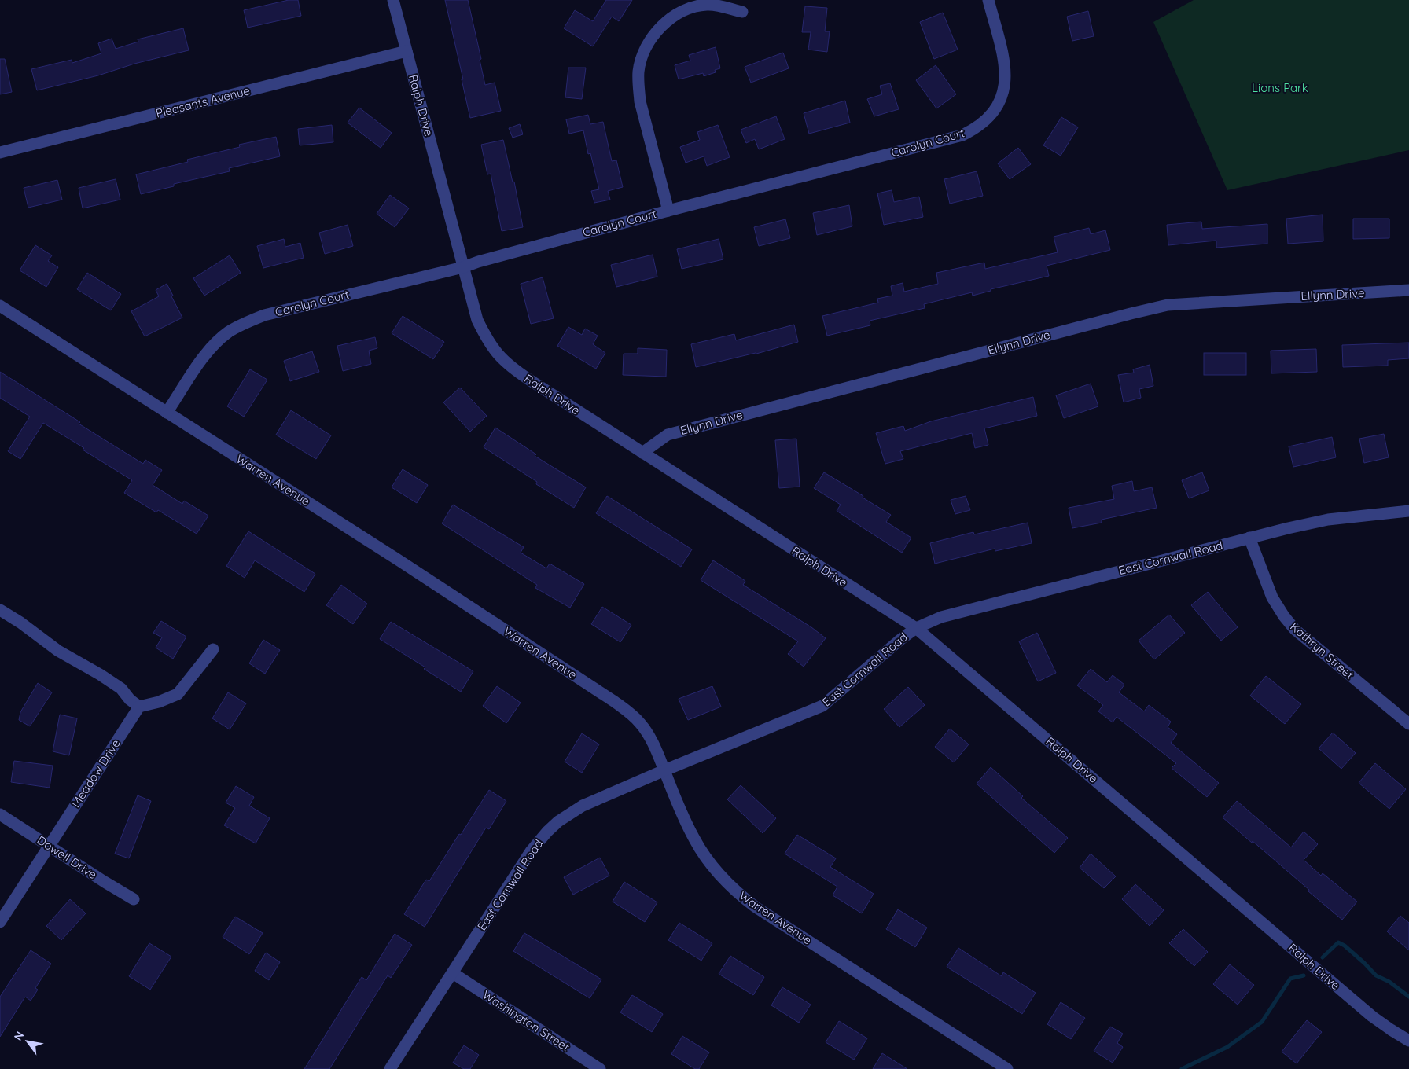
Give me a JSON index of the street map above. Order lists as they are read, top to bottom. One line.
{"streets":{"street":["Pleasants Avenue","Ralph Drive","Carolyn Court","Ellynn Drive","Warren Avenue","East Cornwall Road","Kathryn Street","Meadow Drive","Dowell Drive","Washington Street"]},"crossings":[["Pleasants Avenue","Ralph Drive"],["Ralph Drive","Carolyn Court"],["Ralph Drive","Ellynn Drive"],["Ralph Drive","East Cornwall Road"],["Carolyn Court","Warren Avenue"],["Warren Avenue","East Cornwall Road"],["East Cornwall Road","Kathryn Street"],["East Cornwall Road","Washington Street"],["Meadow Drive","Dowell Drive"]],"parks":["Lions Park"],"north":"top left"}
